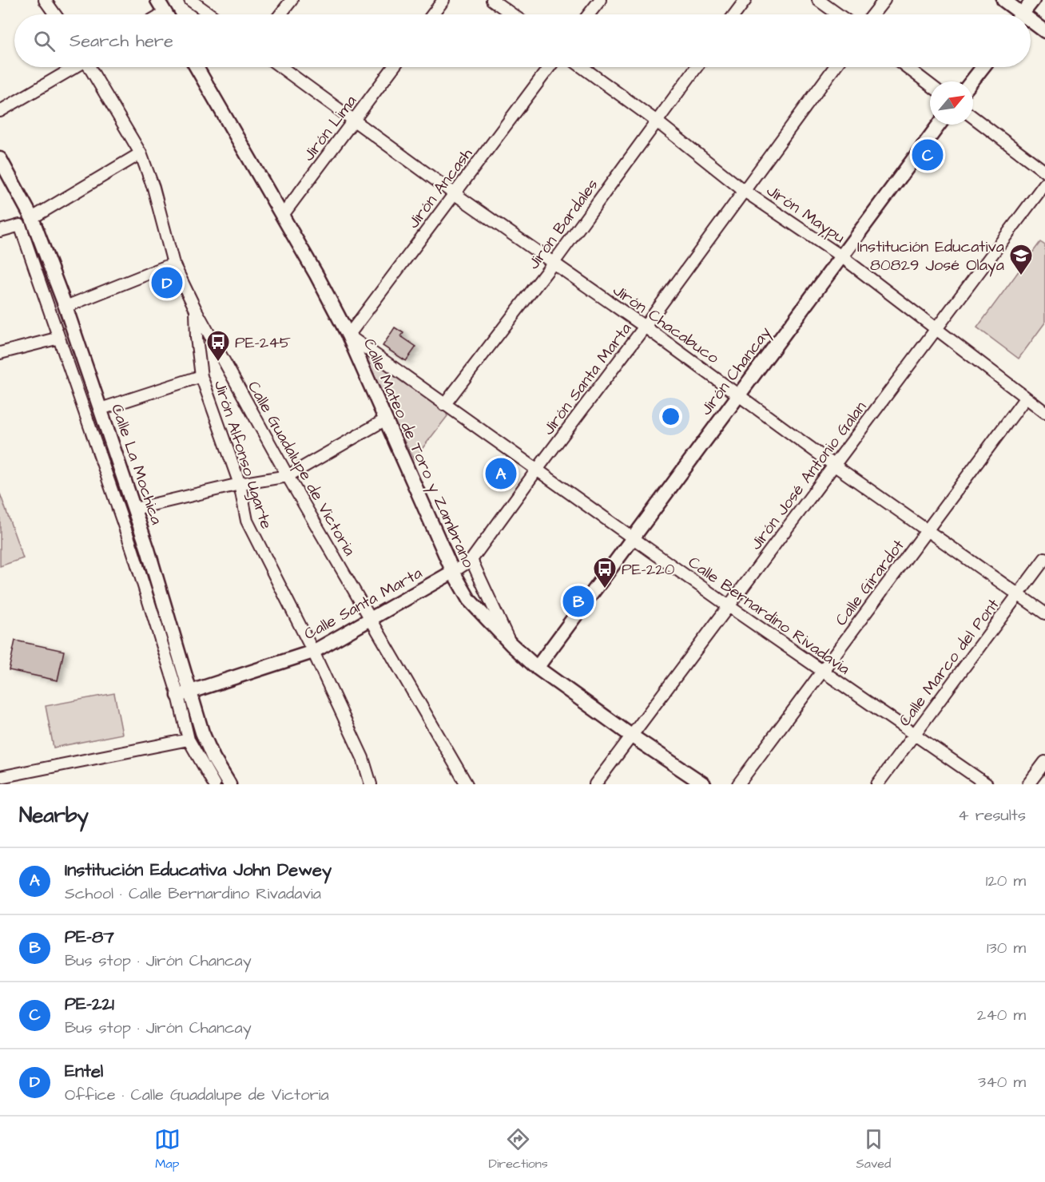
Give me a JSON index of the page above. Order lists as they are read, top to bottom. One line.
{"streets":{"street":["Jirón Lima","Jirón Ancash","Jirón Maypu","Jirón Bardales","Jirón Chacabuco","Jirón Chancay","Jirón Santa Marta","Calle Mateo de Toro y Zambrano","Jirón Alfonso Ugarte","Calle La Mochica","Calle Guadalupe de Victoria","Jirón José Antonio Galan","Calle Girardot","Calle Santa Marta","Calle Bernardino Rivadavia","Calle Marco del Pont"]},"crossings":[["Jirón Lima","Jirón Chacabuco"],["Jirón Lima","Calle Mateo de Toro y Zambrano"],["Jirón Ancash","Jirón Chacabuco"],["Jirón Ancash","Calle Mateo de Toro y Zambrano"],["Jirón Ancash","Calle Bernardino Rivadavia"],["Jirón Maypu","Jirón Bardales"],["Jirón Maypu","Jirón Chancay"],["Jirón Maypu","Jirón Santa Marta"],["Jirón Maypu","Jirón José Antonio Galan"],["Jirón Maypu","Calle Girardot"],["Jirón Bardales","Jirón Chacabuco"],["Jirón Bardales","Calle Bernardino Rivadavia"],["Jirón Chacabuco","Jirón Chancay"],["Jirón Chacabuco","Jirón Santa Marta"],["Jirón Chacabuco","Jirón José Antonio Galan"],["Jirón Chacabuco","Calle Girardot"],["Jirón Chacabuco","Calle Marco del Pont"],["Jirón Chancay","Calle Mateo de Toro y Zambrano"],["Jirón Chancay","Calle Bernardino Rivadavia"],["Jirón Santa Marta","Calle Mateo de Toro y Zambrano"],["Jirón Santa Marta","Calle Santa Marta"],["Jirón Santa Marta","Calle Bernardino Rivadavia"],["Calle Mateo de Toro y Zambrano","Jirón José Antonio Galan"],["Calle Mateo de Toro y Zambrano","Calle Santa Marta"],["Calle Mateo de Toro y Zambrano","Calle Bernardino Rivadavia"],["Jirón Alfonso Ugarte","Calle Guadalupe de Victoria"],["Jirón Alfonso Ugarte","Calle Santa Marta"],["Calle La Mochica","Calle Santa Marta"],["Calle Guadalupe de Victoria","Calle Santa Marta"],["Jirón José Antonio Galan","Calle Bernardino Rivadavia"],["Calle Girardot","Calle Bernardino Rivadavia"],["Calle Bernardino Rivadavia","Calle Marco del Pont"]],"places":{"school or university":["Institución Educativa 80829 José Olaya"],"bus stop":["PE-245","PE-220"]},"north":"top right","page":{"search":"Search here","pins":["C","D","A","B"],"heading":["Nearby","4 results"],"list":[{"mark":"A","name":"Institución Educativa John Dewey","note":"School · Calle Bernardino Rivadavia","value":"120 m"},{"mark":"B","name":"PE-87","note":"Bus stop · Jirón Chancay","value":"130 m"},{"mark":"C","name":"PE-221","note":"Bus stop · Jirón Chancay","value":"240 m"},{"mark":"D","name":"Entel","note":"Office · Calle Guadalupe de Victoria","value":"340 m"}],"nav":["Map","Directions","Saved"]}}
